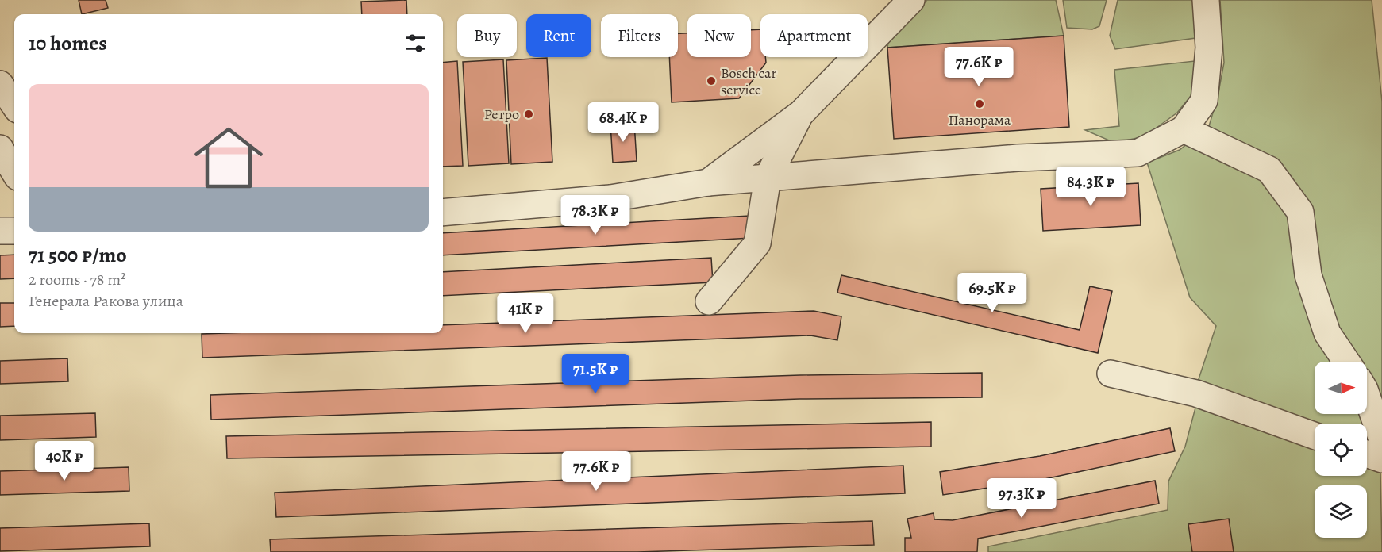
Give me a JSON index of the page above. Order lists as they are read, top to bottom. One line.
{"places":["Bosch car service","Панорама","Ретро"],"north":"right","page":{"chip":["Buy","Rent","Filters","New","Apartment"],"heading":"10 homes","price":["77.6K ₽","68.4K ₽","84.3K ₽","78.3K ₽","69.5K ₽","41K ₽","71.5K ₽","40K ₽","77.6K ₽","97.3K ₽"],"list":[{"name":"71 500 ₽/mo","note":"2 rooms · 78 m² · Генерала Ракова улица"}]}}
